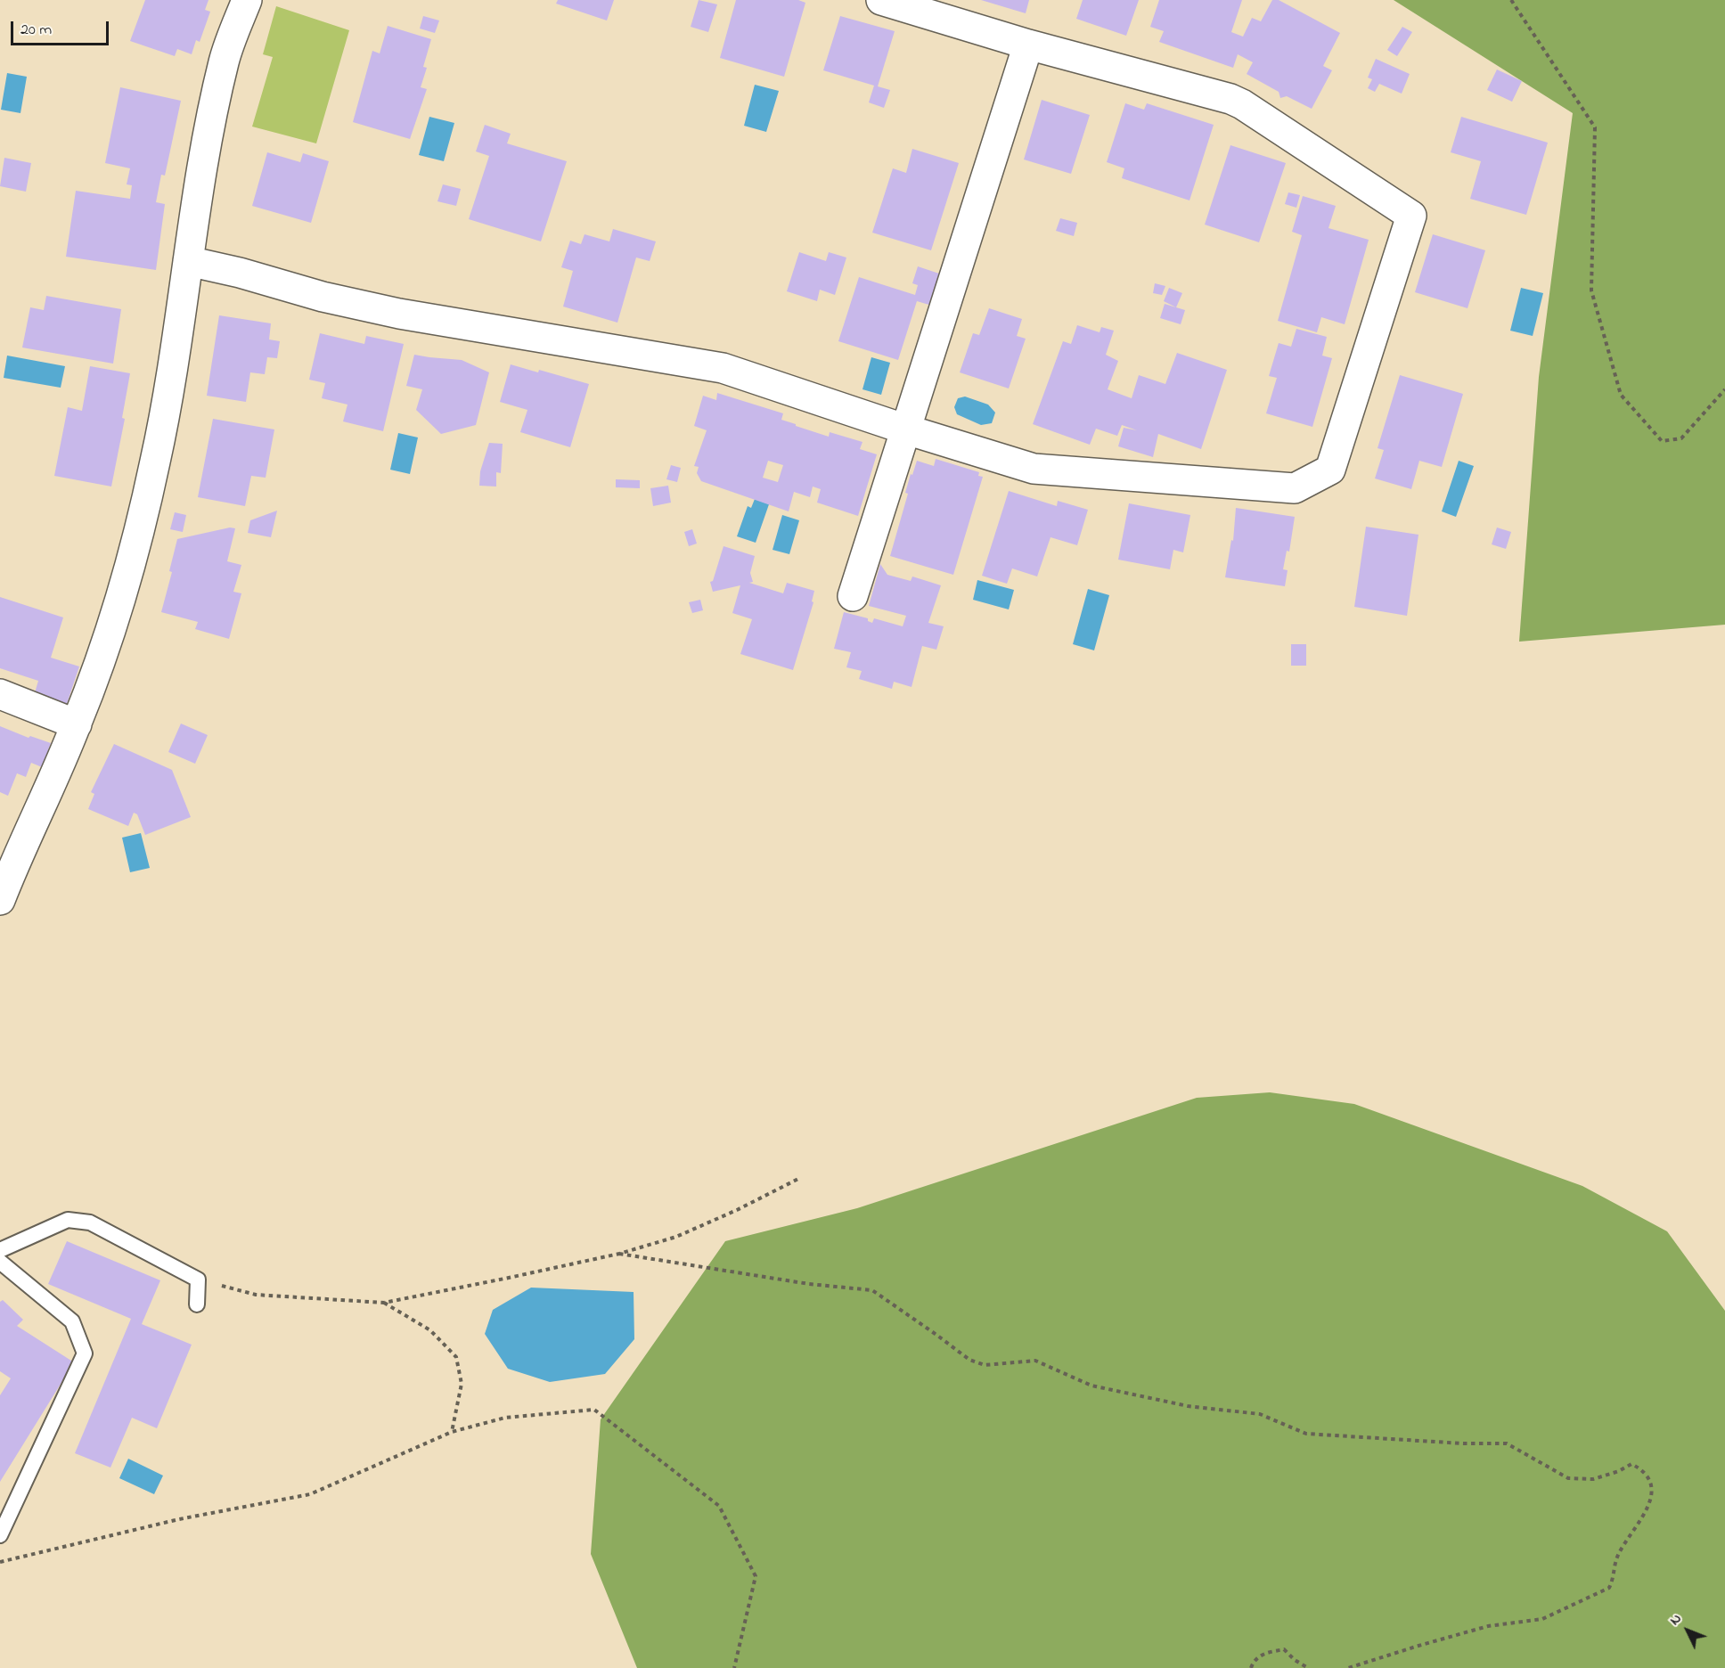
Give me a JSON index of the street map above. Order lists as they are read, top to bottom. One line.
{"scale_bar":"20 m","north":"top left"}
